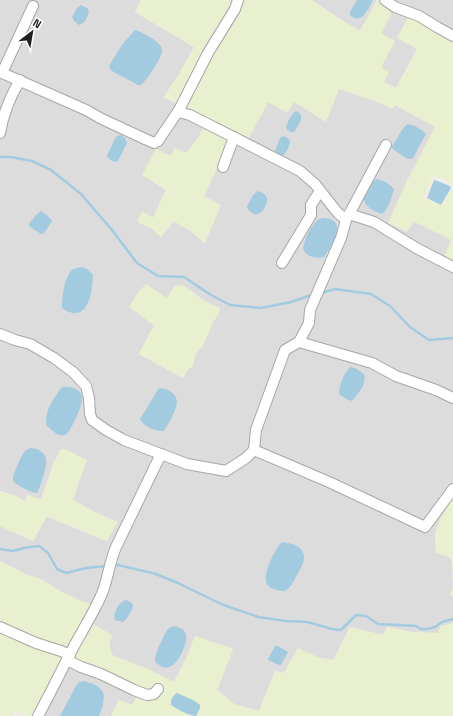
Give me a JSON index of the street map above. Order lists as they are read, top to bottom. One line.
{"north":"top right"}
